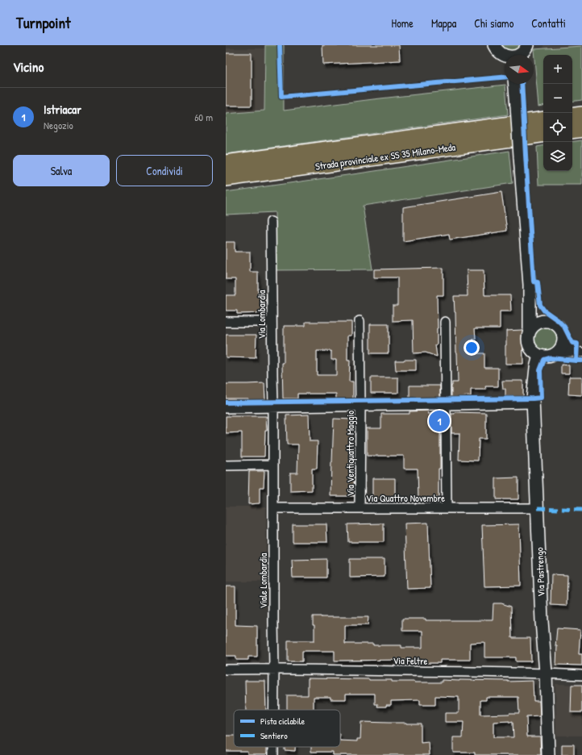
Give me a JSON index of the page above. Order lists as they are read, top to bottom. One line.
{"streets":{"highway":["Strada provinciale ex SS 35 Milano-Meda"],"street":["Via Lombardia","Via Ventiquattro Maggio","Via Quattro Novembre","Via Pastrengo","Viale Lombardia","Via Feltre"]},"crossings":[["Via Lombardia","Viale Lombardia"],["Via Ventiquattro Maggio","Via Quattro Novembre"],["Via Quattro Novembre","Via Pastrengo"],["Via Quattro Novembre","Viale Lombardia"],["Via Pastrengo","Via Feltre"],["Viale Lombardia","Via Feltre"]],"legend":["Pista ciclabile","Sentiero"],"north":"right","page":{"header":"Turnpoint","nav":["Home","Mappa","Chi siamo","Contatti"],"heading":"Vicino","map_buttons":["+","−"],"list":[{"mark":"1","name":"Istriacar","note":"Negozio","value":"60 m"}],"buttons":["Salva","Condividi"],"pins":"1"}}
